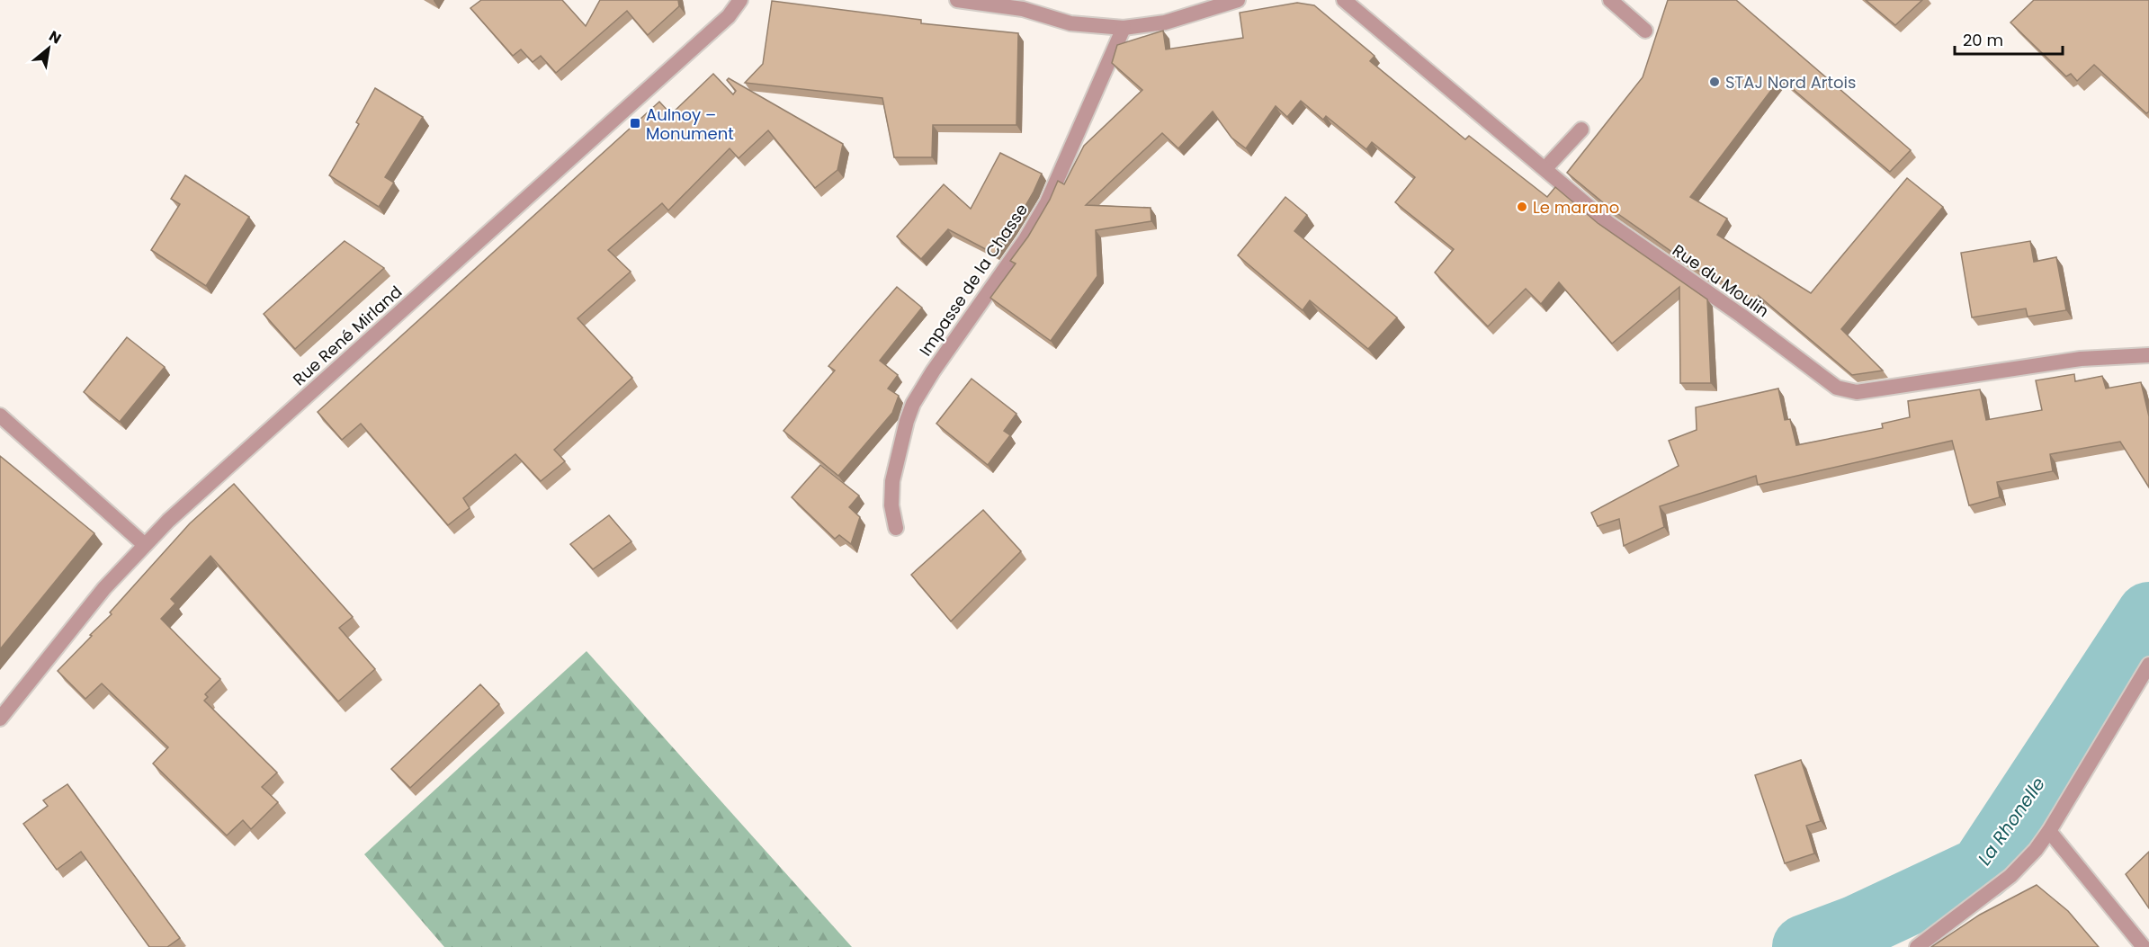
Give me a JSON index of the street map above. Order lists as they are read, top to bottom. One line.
{"streets":{"street":["Impasse de la Chasse","Rue du Moulin","Rue René Mirland"]},"water":["La Rhonelle"],"places":{"other":["STAJ Nord Artois","Le marano"],"transit":["Aulnoy – Monument"]},"scale_bar":"20 m","north":"top right"}
